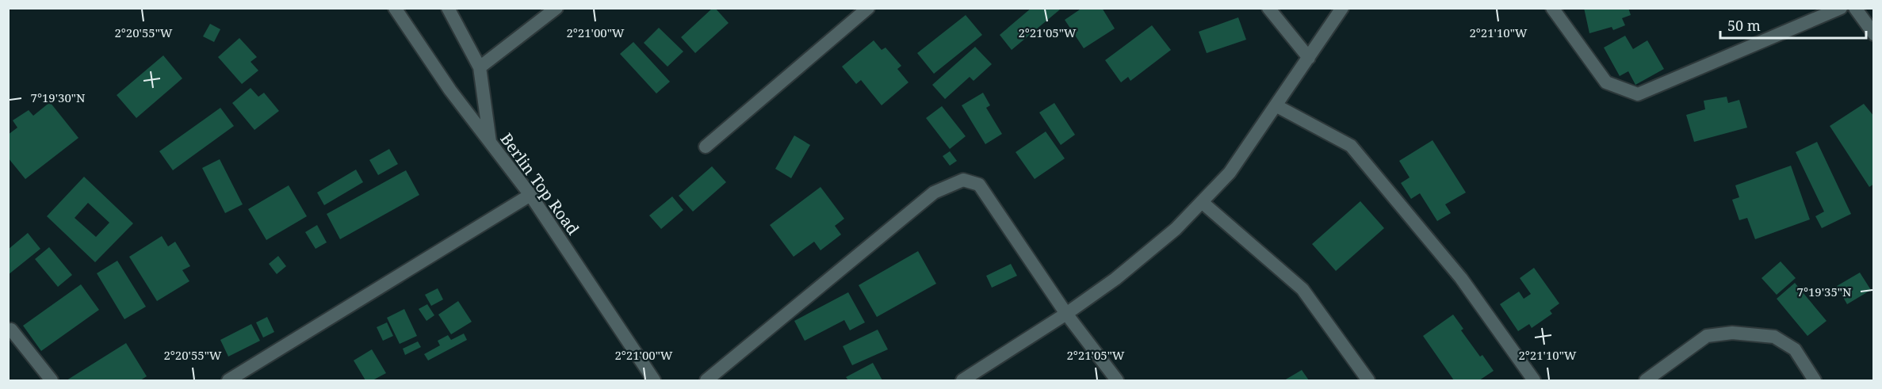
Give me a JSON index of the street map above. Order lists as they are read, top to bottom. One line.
{"streets":{"street":["Berlin Top Road"]},"scale_bar":"50 m","coordinates":["2°20'55\"W","2°21'00\"W","2°21'05\"W","2°21'10\"W","7°19'30\"N","7°19'35\"N"]}
